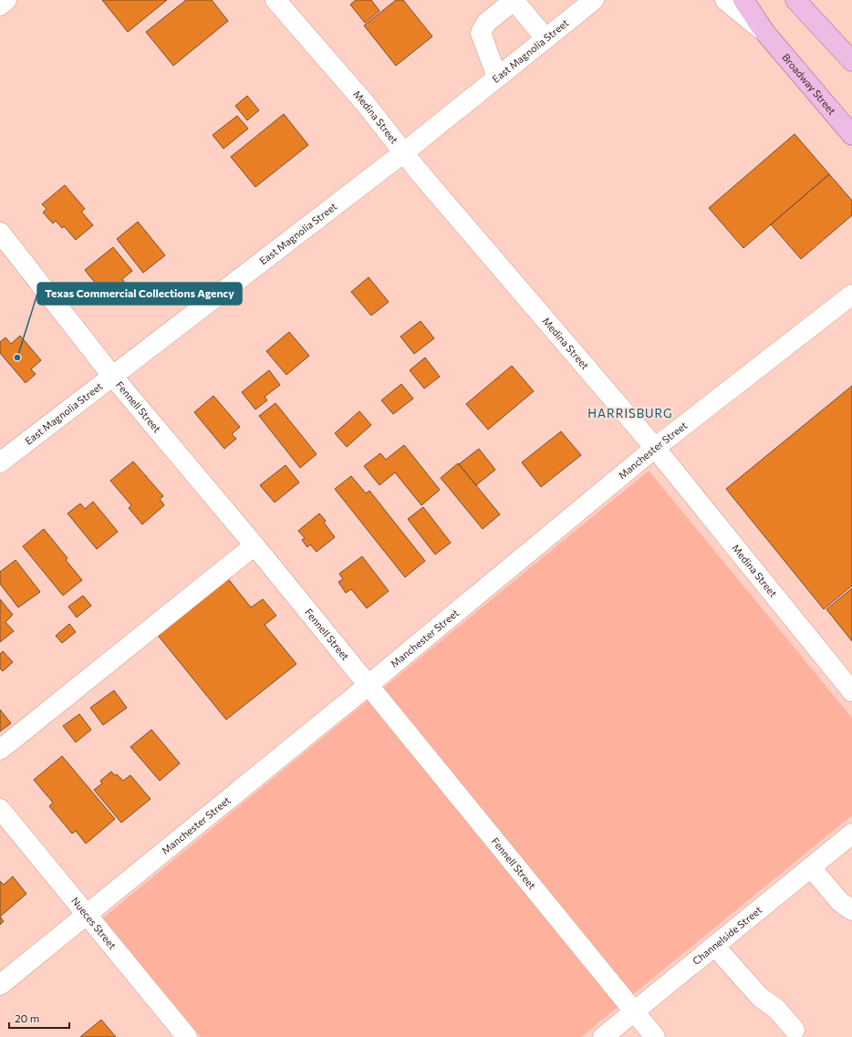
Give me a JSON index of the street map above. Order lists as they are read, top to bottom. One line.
{"streets":{"main road":["Broadway Street"],"street":["East Magnolia Street","Medina Street","Fennell Street","Manchester Street","Nueces Street","Channelside Street"]},"crossings":[["East Magnolia Street","Medina Street"],["East Magnolia Street","Fennell Street"],["Medina Street","Manchester Street"],["Fennell Street","Manchester Street"],["Fennell Street","Channelside Street"],["Manchester Street","Nueces Street"]],"districts":["HARRISBURG"],"places":["Texas Commercial Collections Agency"],"scale_bar":"20 m"}
